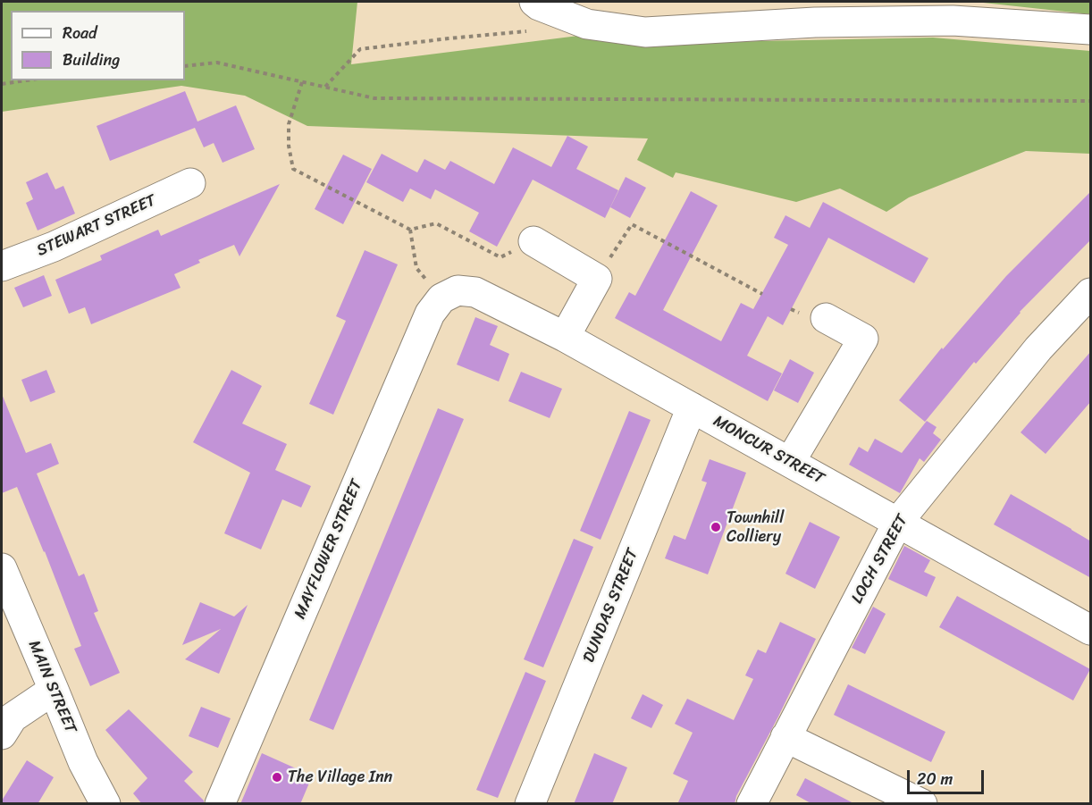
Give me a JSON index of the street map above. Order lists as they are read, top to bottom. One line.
{"streets":{"street":["STEWART STREET","MONCUR STREET","MAYFLOWER STREET","LOCH STREET","DUNDAS STREET","MAIN STREET"]},"crossings":[["MONCUR STREET","MAYFLOWER STREET"],["MONCUR STREET","LOCH STREET"],["MONCUR STREET","DUNDAS STREET"]],"places":["Townhill Colliery","The Village Inn"],"legend":["Road","Building"],"scale_bar":"20 m"}
